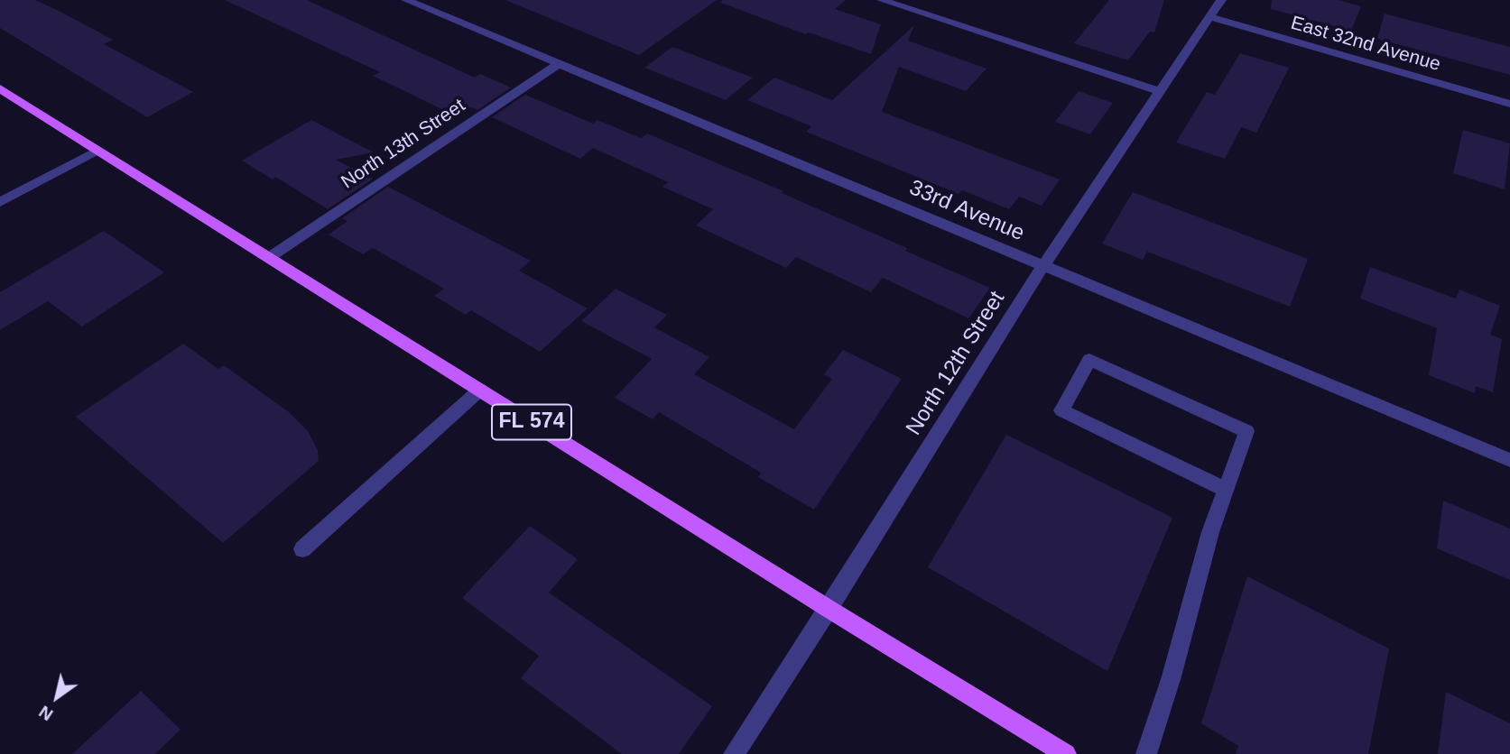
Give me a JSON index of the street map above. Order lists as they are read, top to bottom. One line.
{"streets":{"main road":["FL 574"],"street":["East 32nd Avenue","North 13th Street","33rd Avenue","North 12th Street"]},"crossings":[["East 32nd Avenue","North 12th Street"],["North 13th Street","33rd Avenue"],["North 13th Street","FL 574"],["33rd Avenue","North 12th Street"],["North 12th Street","FL 574"]],"north":"bottom left"}
